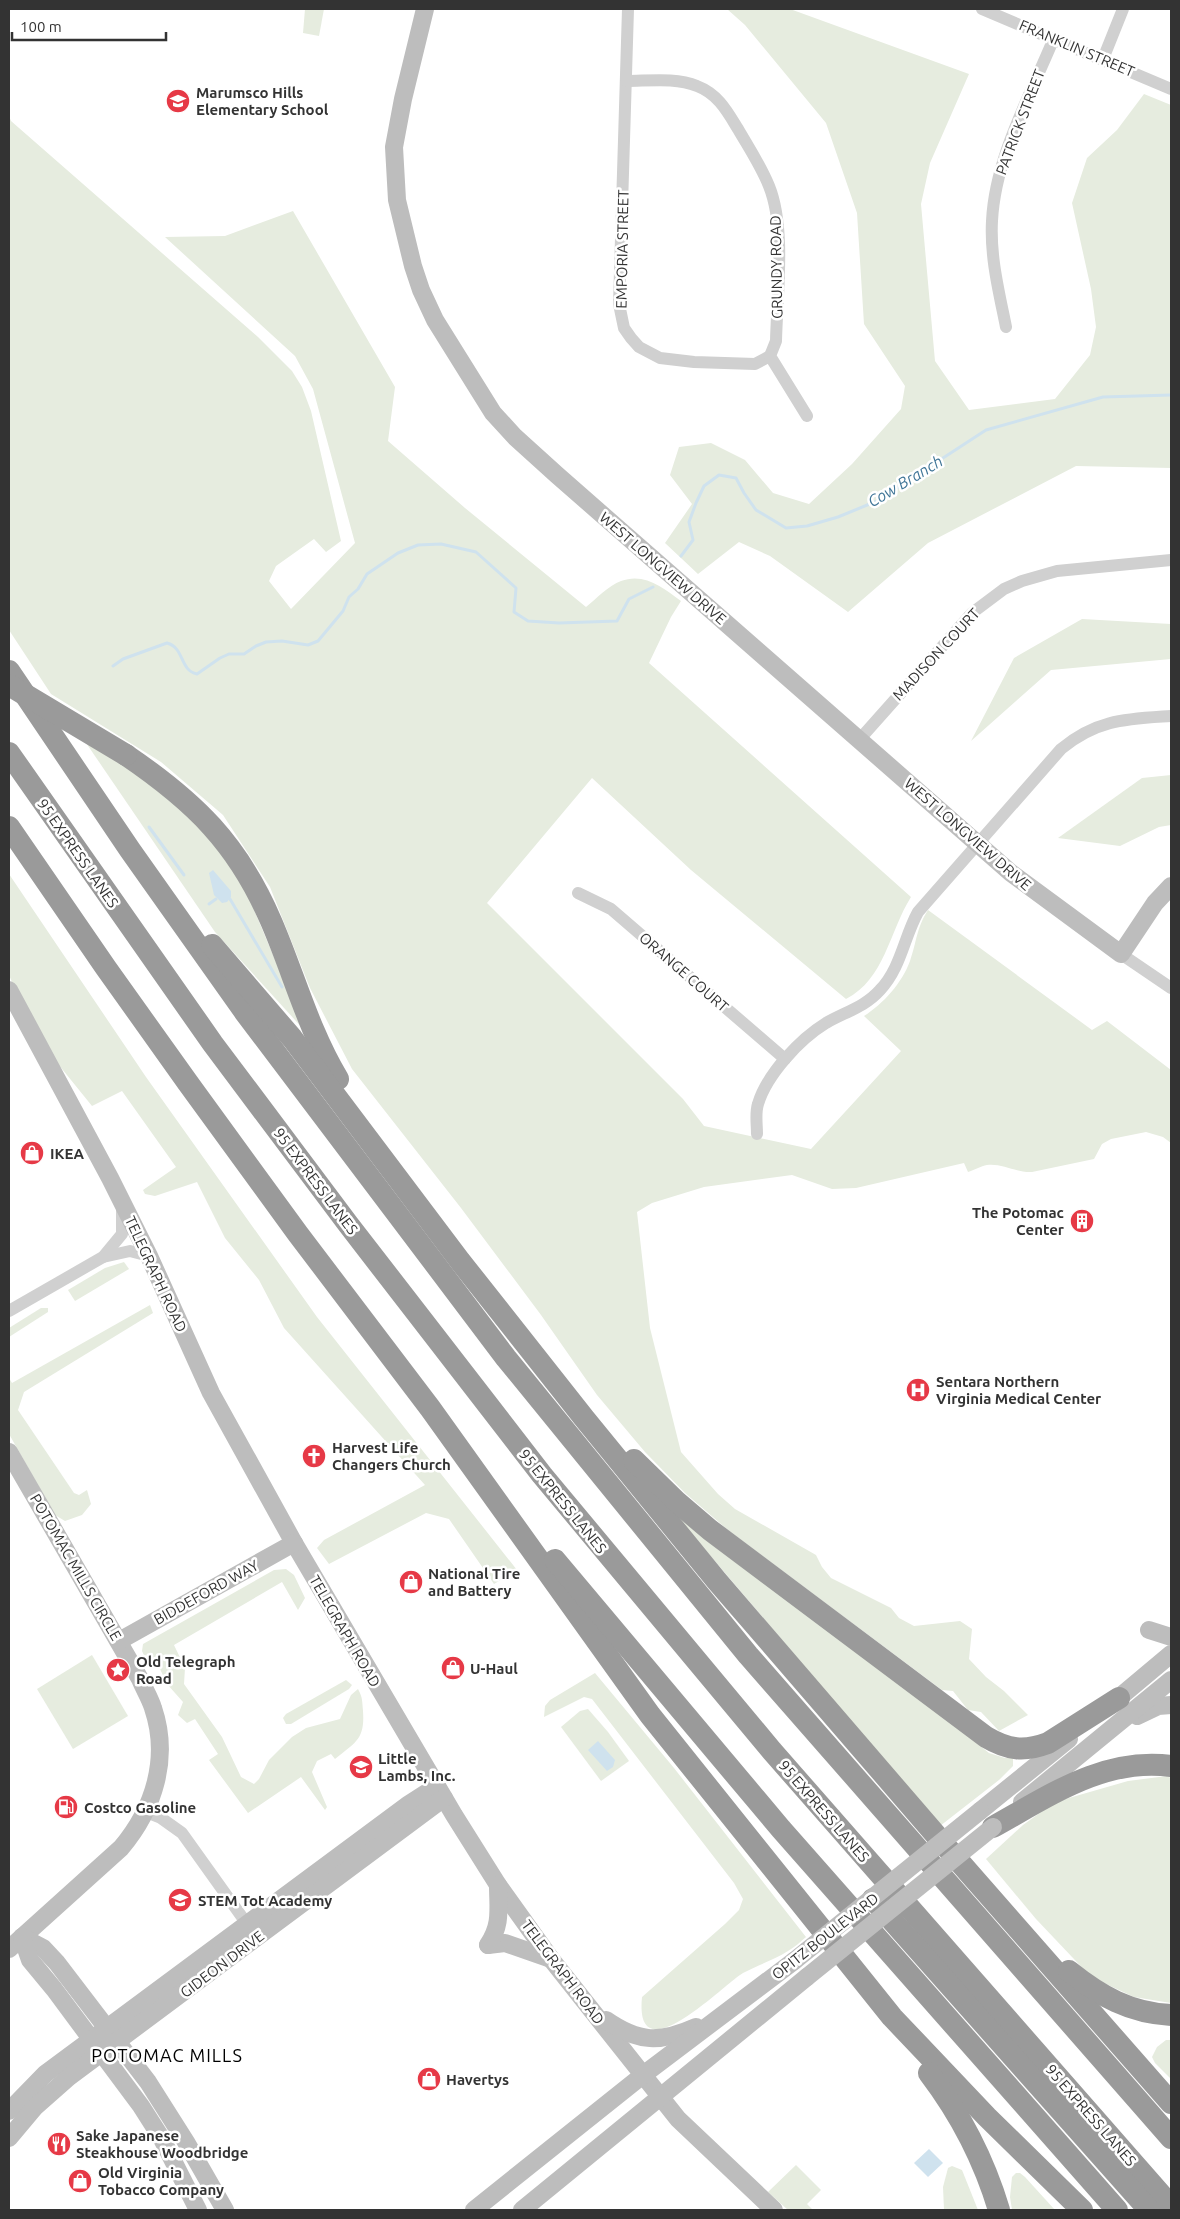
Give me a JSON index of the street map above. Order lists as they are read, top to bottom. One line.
{"streets":{"highway":["95 EXPRESS LANES"],"street":["FRANKLIN STREET","PATRICK STREET","EMPORIA STREET","GRUNDY ROAD","WEST LONGVIEW DRIVE","MADISON COURT","ORANGE COURT","TELEGRAPH ROAD","POTOMAC MILLS CIRCLE","BIDDEFORD WAY","OPITZ BOULEVARD","GIDEON DRIVE"]},"crossings":[["FRANKLIN STREET","PATRICK STREET"],["EMPORIA STREET","GRUNDY ROAD"],["WEST LONGVIEW DRIVE","MADISON COURT"],["TELEGRAPH ROAD","BIDDEFORD WAY"],["TELEGRAPH ROAD","OPITZ BOULEVARD"],["TELEGRAPH ROAD","GIDEON DRIVE"],["POTOMAC MILLS CIRCLE","BIDDEFORD WAY"]],"districts":["POTOMAC MILLS"],"water":["Cow Branch"],"places":{"school or university":["Marumsco Hills Elementary School","Little Lambs, Inc.","STEM Tot Academy"],"shop":["IKEA","National Tire and Battery","U-Haul","Havertys","Old Virginia Tobacco Company"],"building":["The Potomac Center"],"hospital":["Sentara Northern Virginia Medical Center"],"church":["Harvest Life Changers Church"],"place":["Old Telegraph Road"],"fuel station":["Costco Gasoline"],"restaurant":["Sake Japanese Steakhouse Woodbridge"]},"scale_bar":"100 m"}
